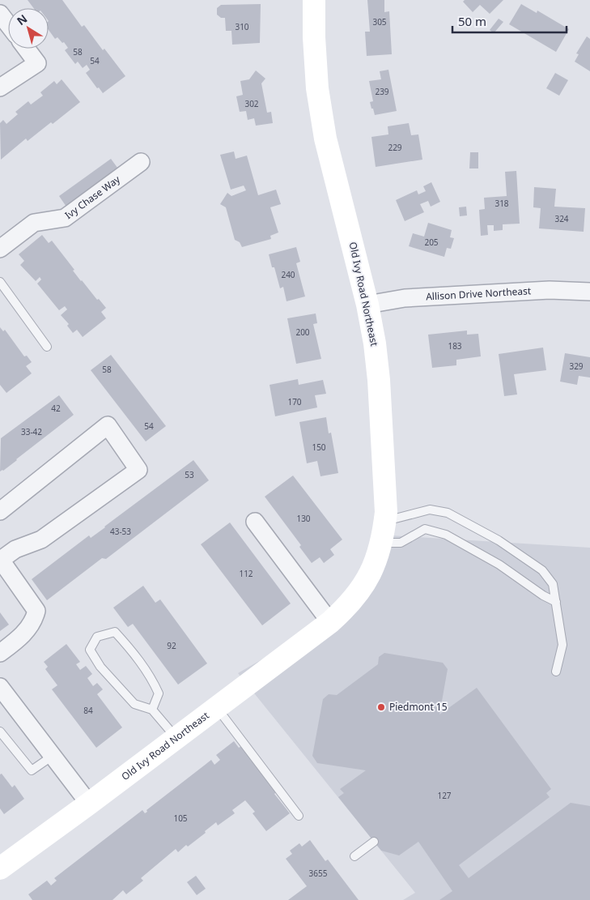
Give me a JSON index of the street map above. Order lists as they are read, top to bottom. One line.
{"streets":{"street":["Ivy Chase Way","Old Ivy Road Northeast","Allison Drive Northeast"]},"crossings":[["Old Ivy Road Northeast","Allison Drive Northeast"]],"places":["Piedmont 15"],"house_numbers":["305","310","58","54","239","302","229","318","324","205","240","200","183","329","58","170","42","54","33-42","150","53","130","43-53","112","92","84","127","105","3655"],"scale_bar":"50 m","north":"top left"}
